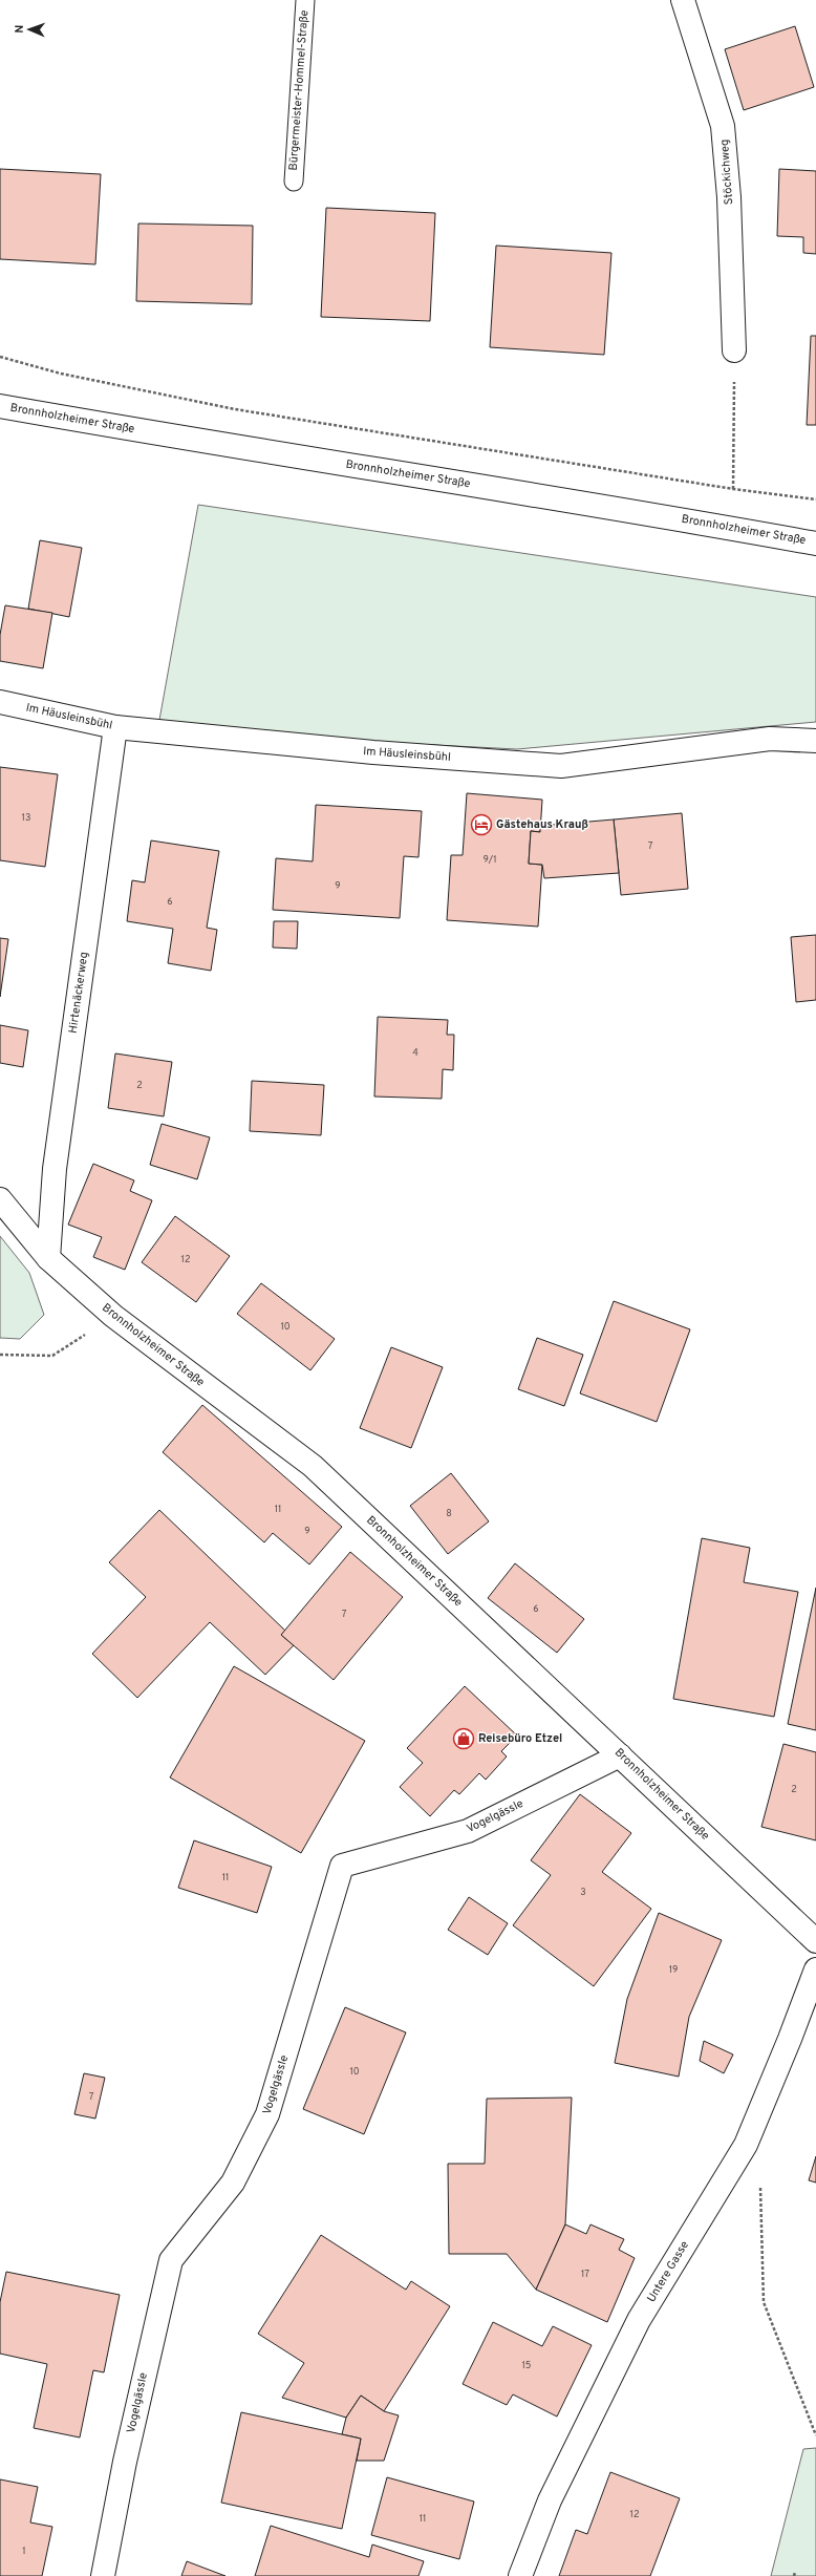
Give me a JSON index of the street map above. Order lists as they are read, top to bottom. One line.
{"streets":{"street":["Stöckichweg","Bronnholzheimer Straße","Im Häusleinsbühl","Hirtenäckerweg","Vogelgässle","Untere Gasse"],"lane":["Bürgermeister-Hommel-Straße"]},"crossings":[["Bronnholzheimer Straße","Hirtenäckerweg"],["Bronnholzheimer Straße","Vogelgässle"],["Im Häusleinsbühl","Hirtenäckerweg"]],"places":{"hotel":["Gästehaus Krauß"],"shop":["Reisebüro Etzel"]},"house_numbers":["13","7","9/1","9","6","4","2","12","10","11","8","9","6","7","2","11","3","19","10","7","17","15","12","11","1"],"north":"left"}
